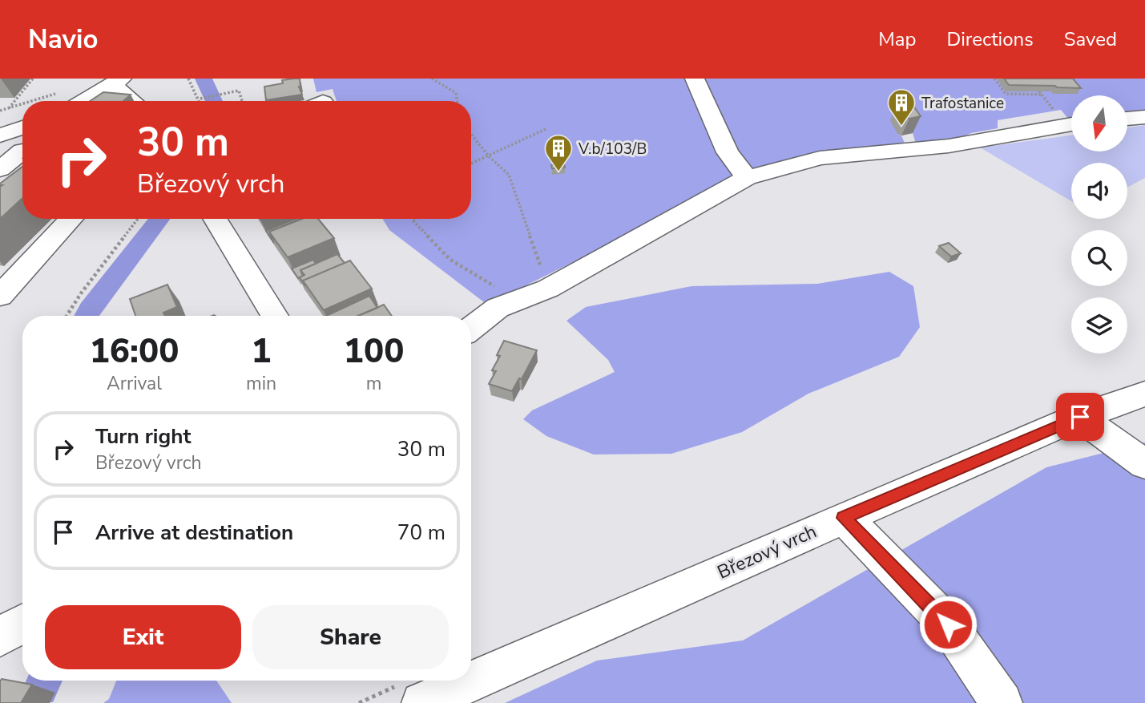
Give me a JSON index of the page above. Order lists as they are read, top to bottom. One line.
{"streets":{"street":["Březový vrch"]},"places":{"building":["Trafostanice","V.b/103/B"]},"north":"bottom","page":{"header":"Navio","nav":["Map","Directions","Saved"],"turn":["30 m","Březový vrch"],"eta":["16:00","Arrival","1","min","100","m"],"list":[{"name":"Turn right","note":"Březový vrch","value":"30 m"},{"name":"Arrive at destination","value":"70 m"}],"buttons":["Exit","Share"]}}
